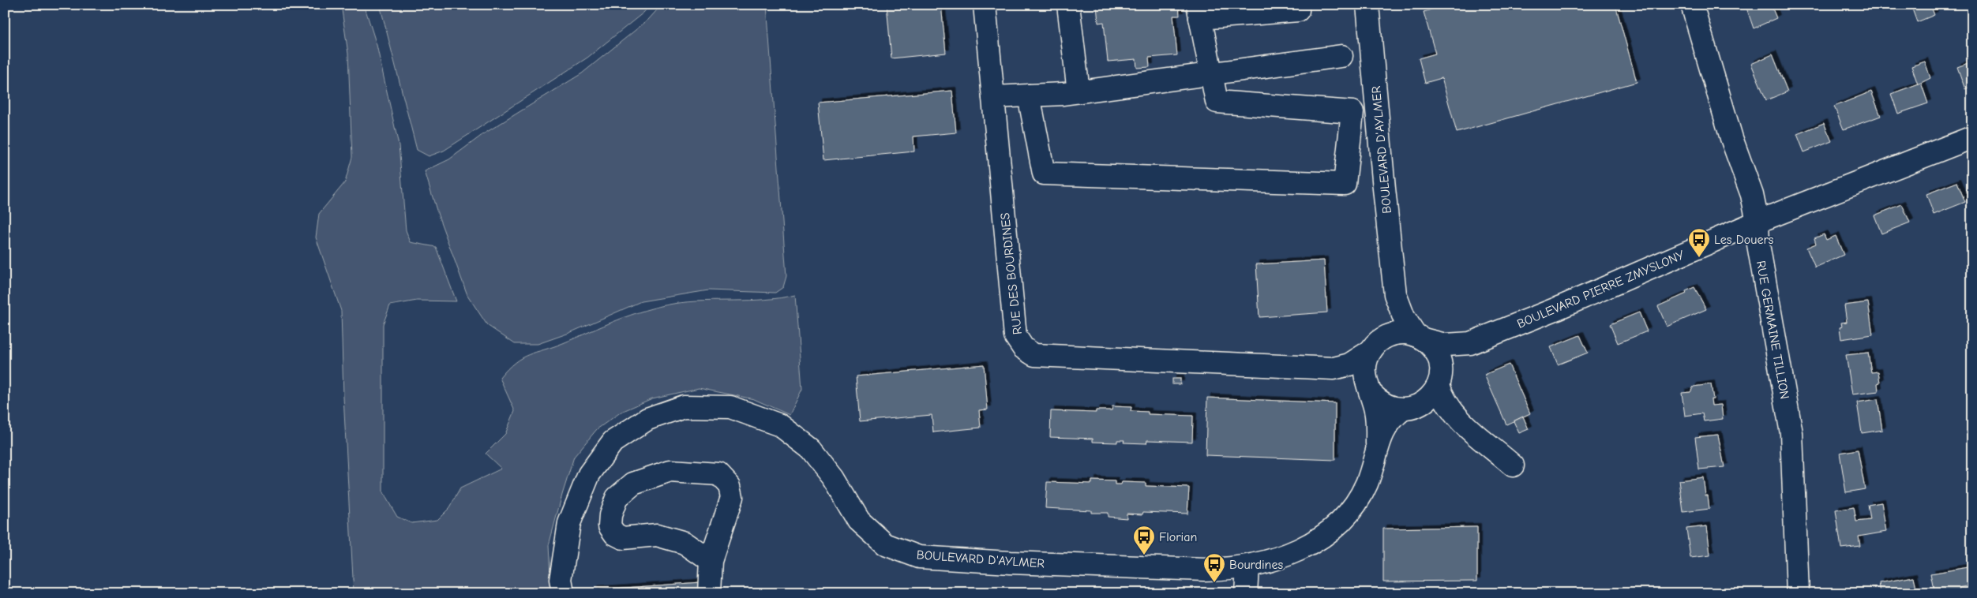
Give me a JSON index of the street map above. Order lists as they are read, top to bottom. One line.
{"streets":{"street":["BOULEVARD D'AYLMER","RUE DES BOURDINES","BOULEVARD PIERRE ZMYSLONY","RUE GERMAINE TILLION"]},"crossings":[["BOULEVARD D'AYLMER","RUE DES BOURDINES"],["BOULEVARD D'AYLMER","BOULEVARD PIERRE ZMYSLONY"],["RUE DES BOURDINES","BOULEVARD PIERRE ZMYSLONY"],["BOULEVARD PIERRE ZMYSLONY","RUE GERMAINE TILLION"]],"places":{"bus stop":["Les Douers","Florian","Bourdines"]}}
